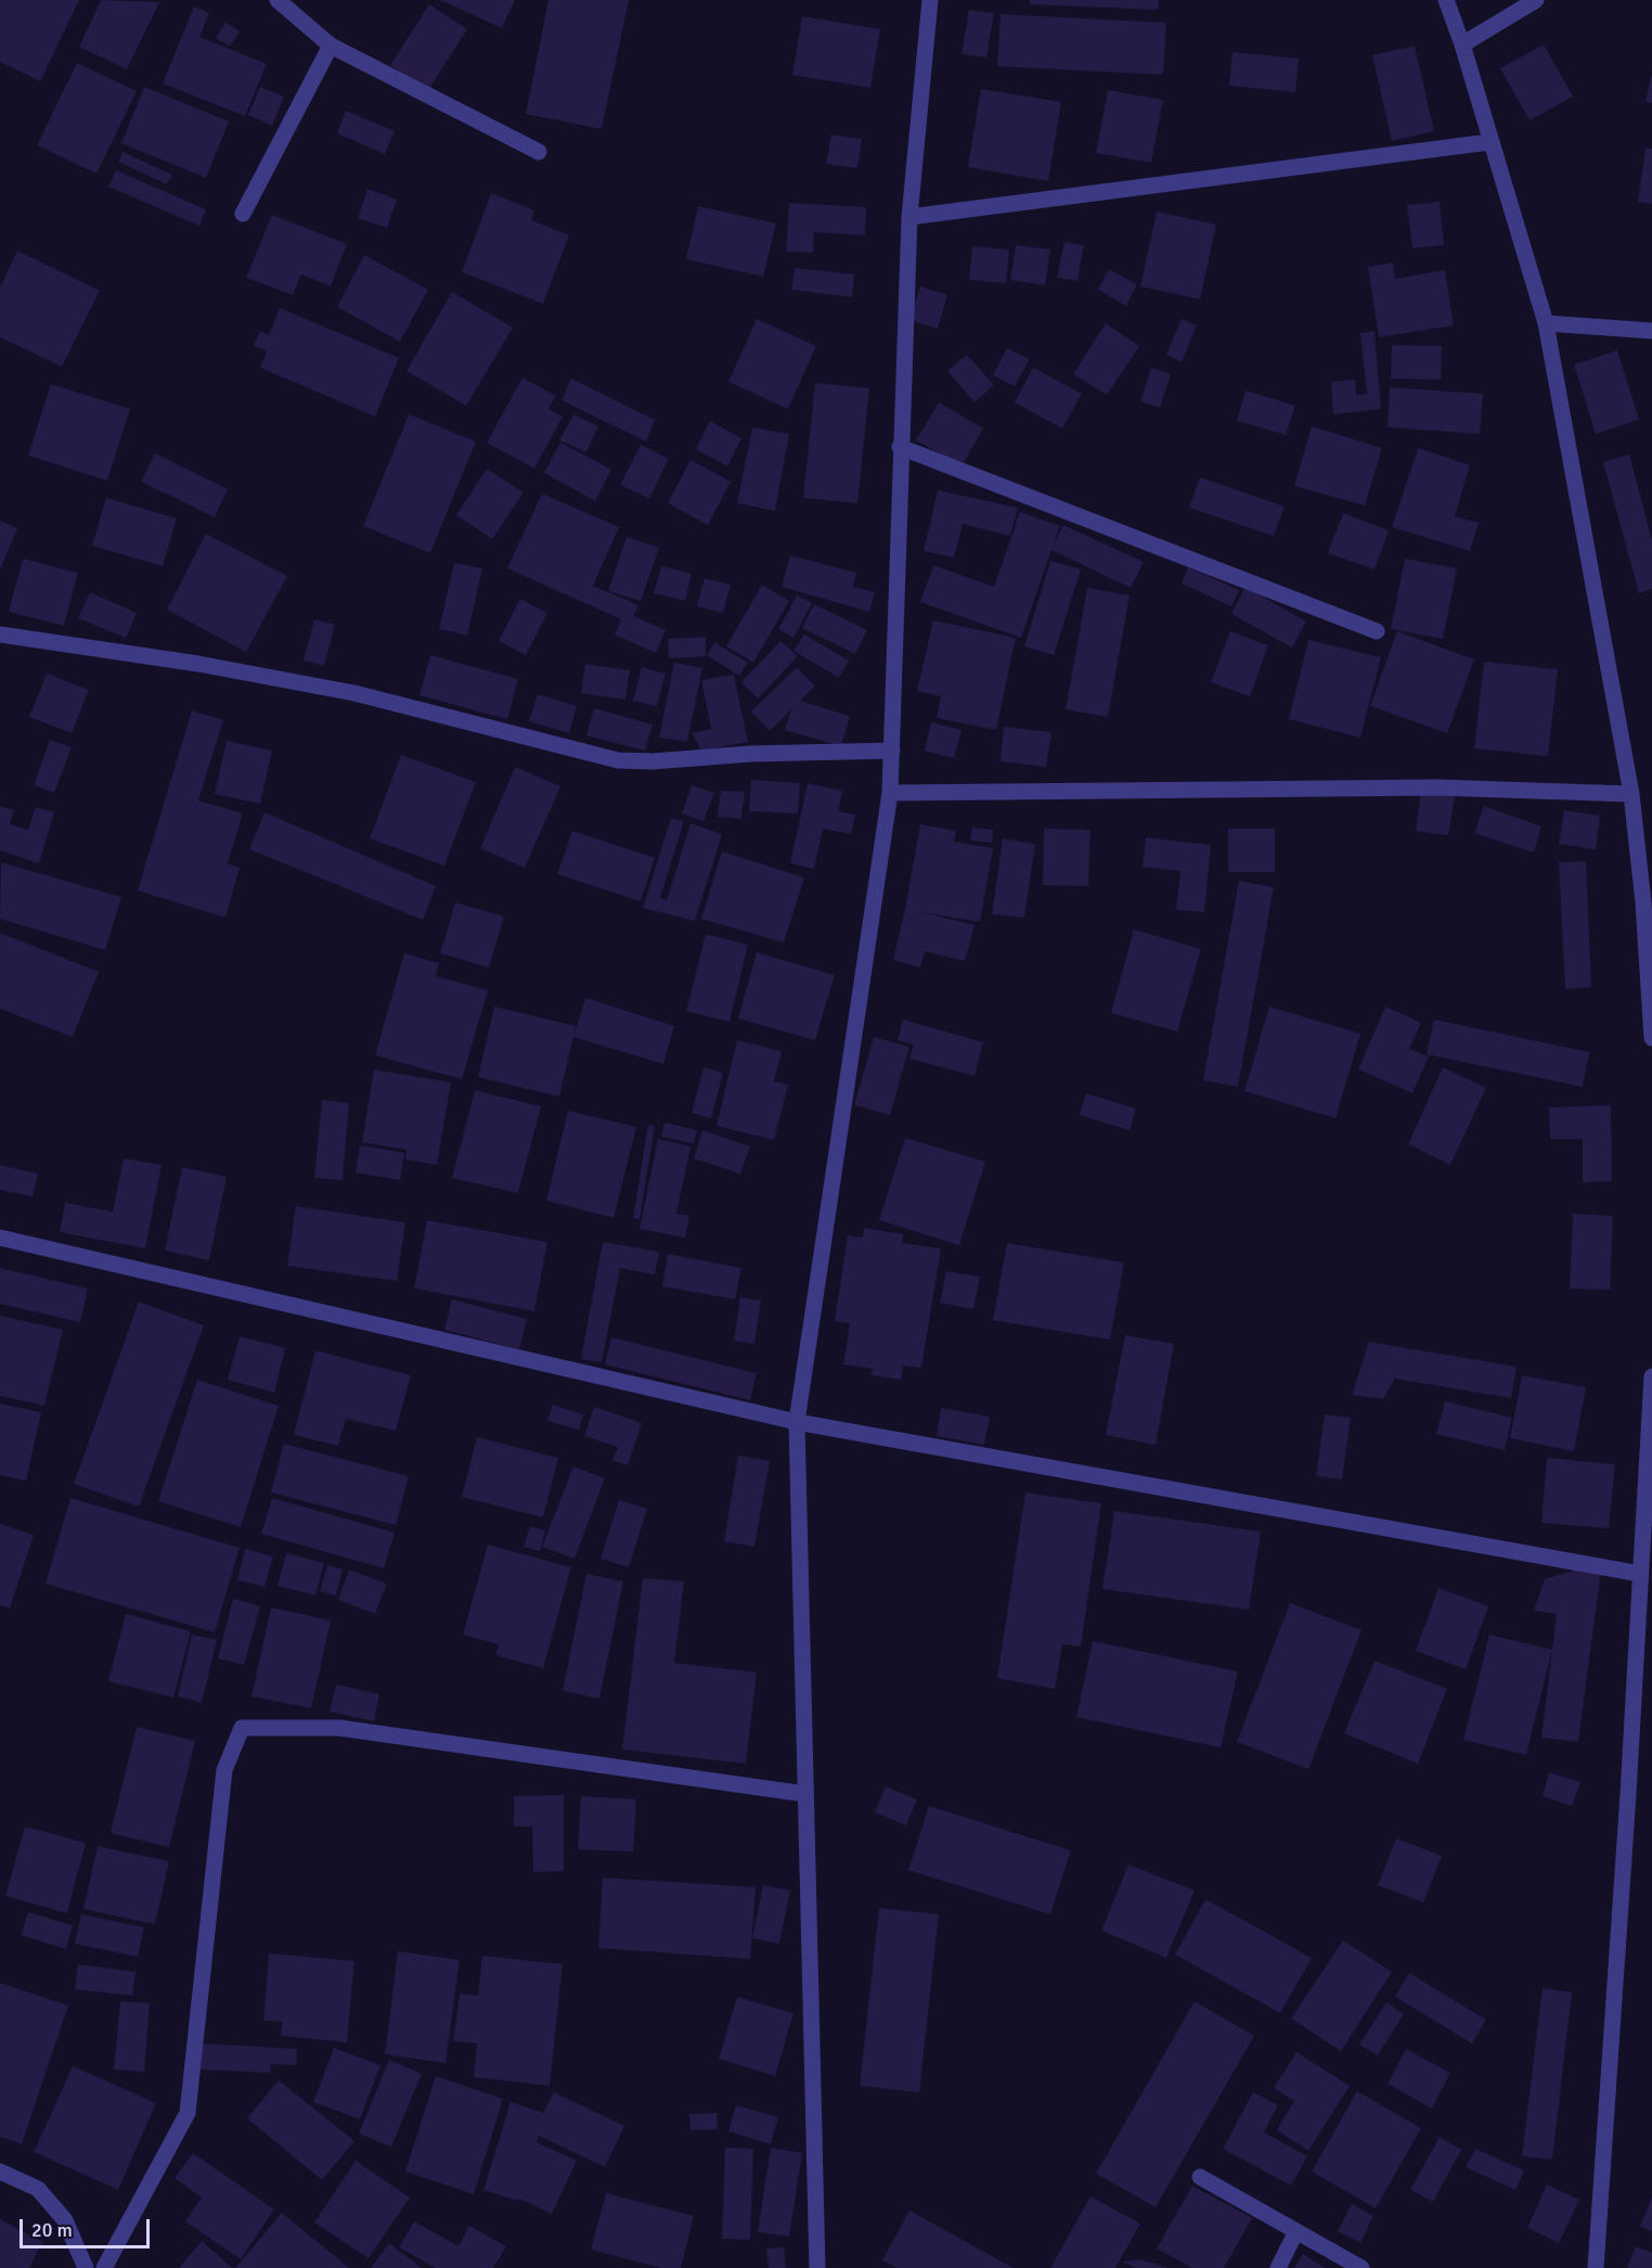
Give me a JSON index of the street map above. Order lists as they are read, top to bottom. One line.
{"scale_bar":"20 m"}
